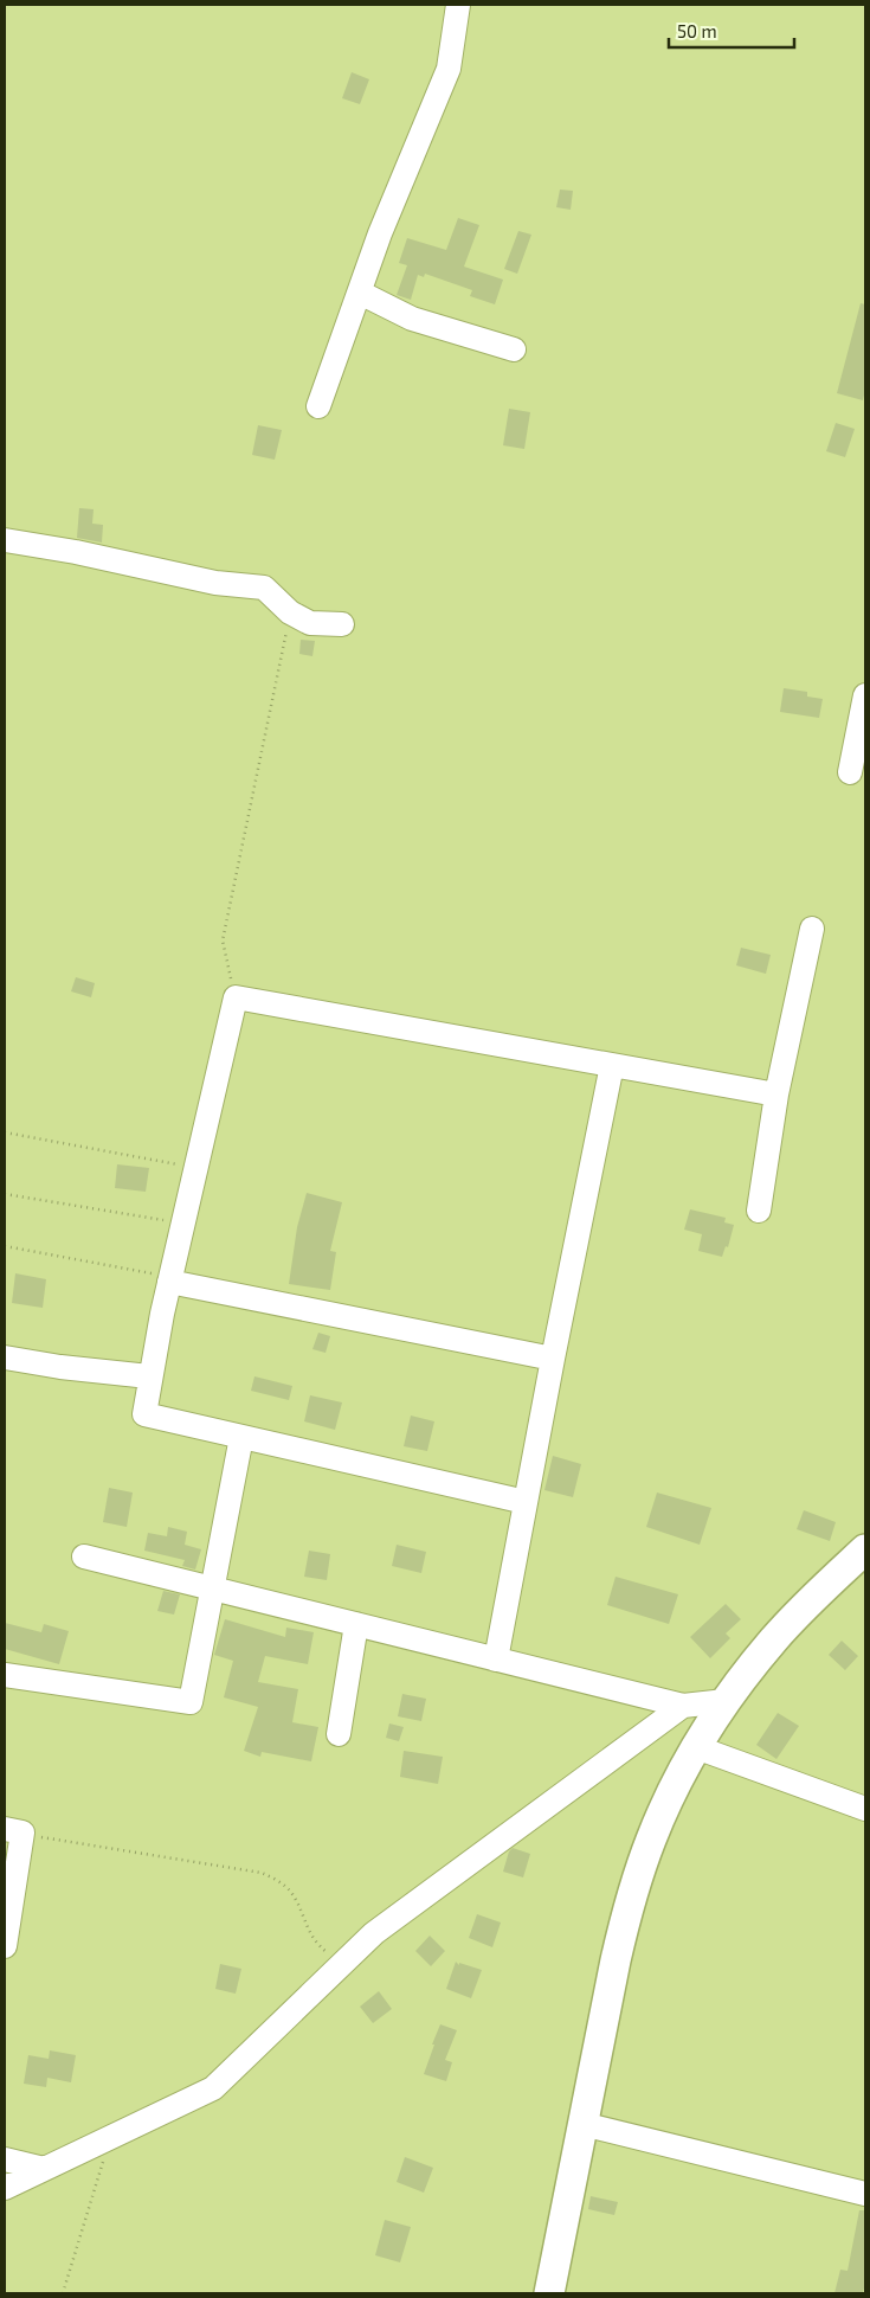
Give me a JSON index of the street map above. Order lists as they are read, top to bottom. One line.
{"scale_bar":"50 m"}
